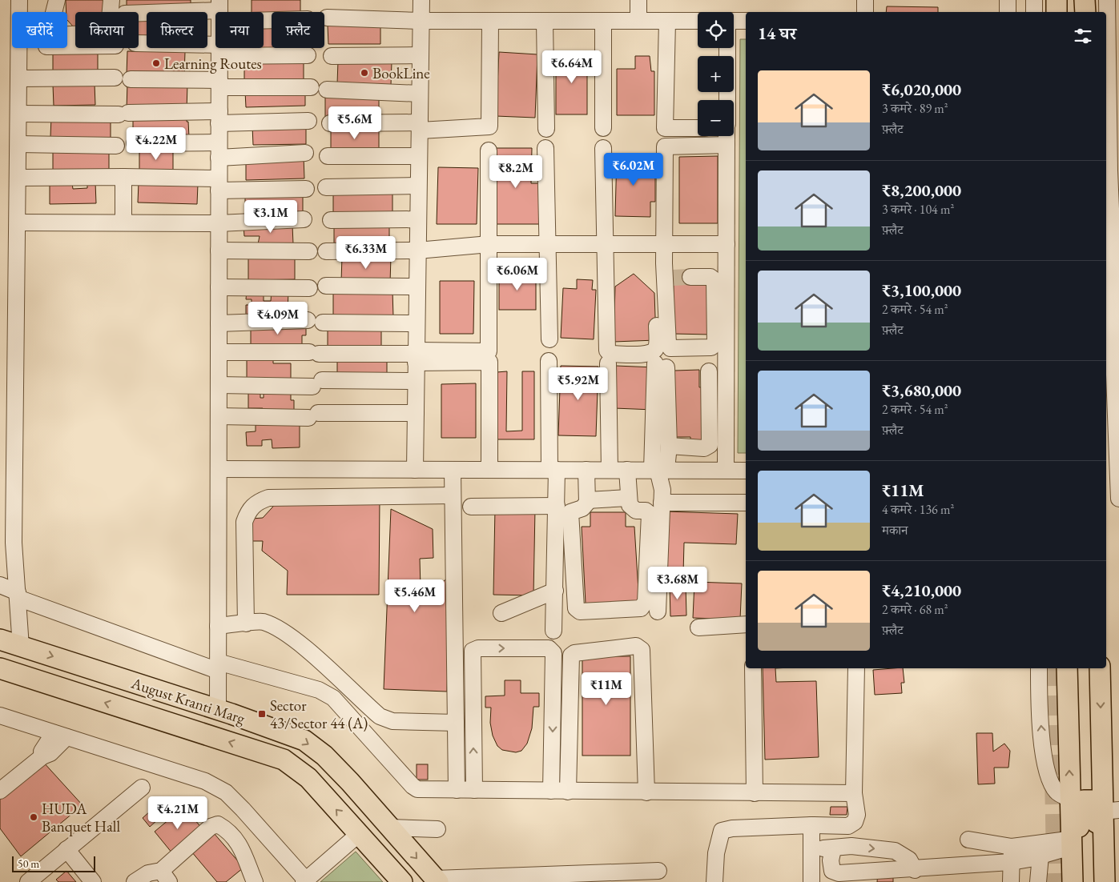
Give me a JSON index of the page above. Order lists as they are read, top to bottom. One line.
{"streets":{"main road":["August Kranti Marg"]},"places":{"other":["Learning Routes","BookLine","HUDA Banquet Hall"],"transit":["Sector 43/Sector 44 (A)"]},"scale_bar":"50 m","page":{"map_buttons":["+","−"],"chip":["खरीदें","किराया","फ़िल्टर","नया","फ़्लैट"],"heading":"14 घर","price":["₹6.64M","₹5.6M","₹4.22M","₹6.02M","₹8.2M","₹3.1M","₹6.33M","₹6.06M","₹4.09M","₹5.92M","₹3.68M","₹5.46M","₹11M","₹4.21M"],"list":[{"name":"₹6,020,000","note":"3 कमरे · 89 m² · फ़्लैट"},{"name":"₹8,200,000","note":"3 कमरे · 104 m² · फ़्लैट"},{"name":"₹3,100,000","note":"2 कमरे · 54 m² · फ़्लैट"},{"name":"₹3,680,000","note":"2 कमरे · 54 m² · फ़्लैट"},{"name":"₹11M","note":"4 कमरे · 136 m² · मकान"},{"name":"₹4,210,000","note":"2 कमरे · 68 m² · फ़्लैट"}],"scale":"50 m"}}
